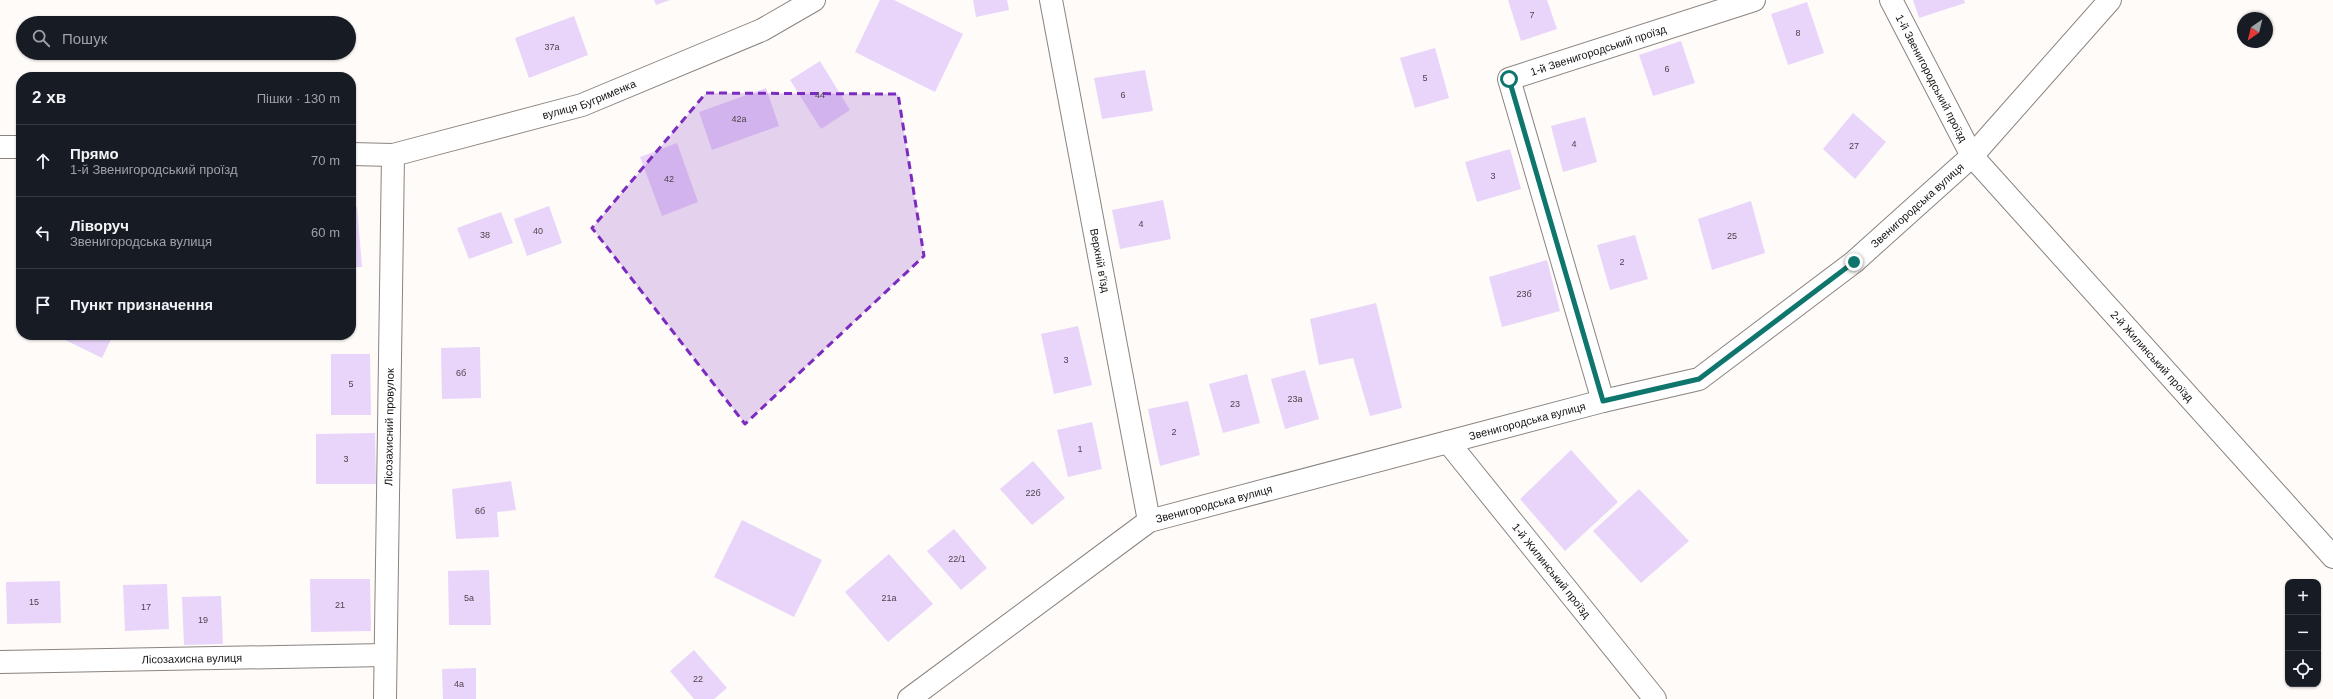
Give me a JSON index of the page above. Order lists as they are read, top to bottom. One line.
{"streets":{"street":["1-й Звенигородський проїзд","вулиця Бугрименка","Звенигородська вулиця","Верхній в'їзд","2-й Жилинський проїзд","Лісозахисний провулок","1-й Жилинський проїзд","Лісозахисна вулиця"]},"crossings":[["1-й Звенигородський проїзд","Звенигородська вулиця"],["1-й Звенигородський проїзд","2-й Жилинський проїзд"],["вулиця Бугрименка","Лісозахисний провулок"],["Звенигородська вулиця","Верхній в'їзд"],["Звенигородська вулиця","2-й Жилинський проїзд"],["Звенигородська вулиця","1-й Жилинський проїзд"],["Лісозахисний провулок","Лісозахисна вулиця"]],"house_numbers":["7","8","37а","6","5","44","6","42а","4","27","3","42","4","40","38","25","2","23б","3","6б","5","23а","23","2","1","3","22б","6б","22/1","5а","21а","15","21","17","19","22","4а"],"north":"bottom left","page":{"search":"Пошук","heading":["2 хв","Пішки · 130 m"],"list":[["Прямо","1-й Звенигородський проїзд","70 m"],["Ліворуч","Звенигородська вулиця","60 m"],"Пункт призначення"],"map_buttons":["+","−"]}}
